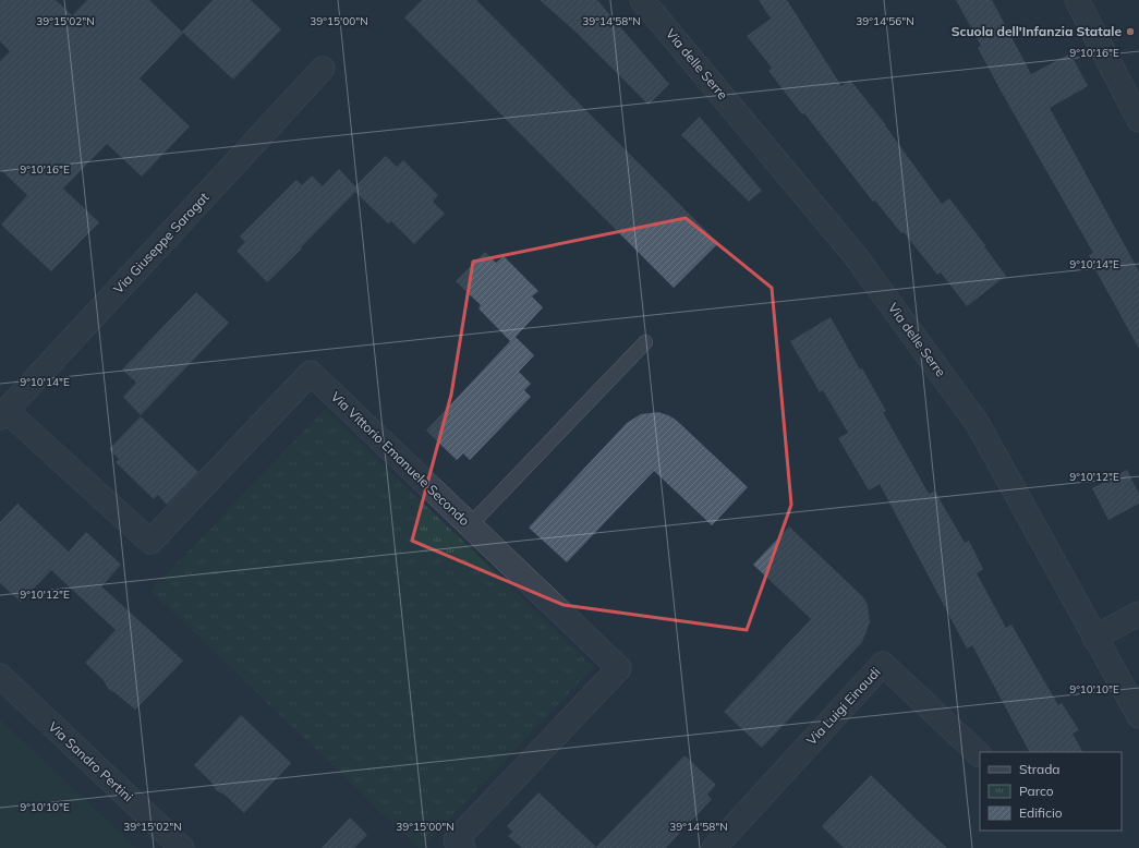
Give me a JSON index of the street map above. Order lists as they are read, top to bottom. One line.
{"streets":{"street":["Via delle Serre","Via Giuseppe Saragat","Via Vittorio Emanuele Secondo","Via Luigi Einaudi","Via Sandro Pertini"]},"crossings":[["Via Giuseppe Saragat","Via Vittorio Emanuele Secondo"]],"places":["Scuola dell'Infanzia Statale"],"legend":["Strada","Parco","Edificio"],"coordinates":["39°15'02\"N","39°15'00\"N","39°14'58\"N","39°14'56\"N","9°10'16\"E","9°10'14\"E","9°10'12\"E","9°10'10\"E"]}
